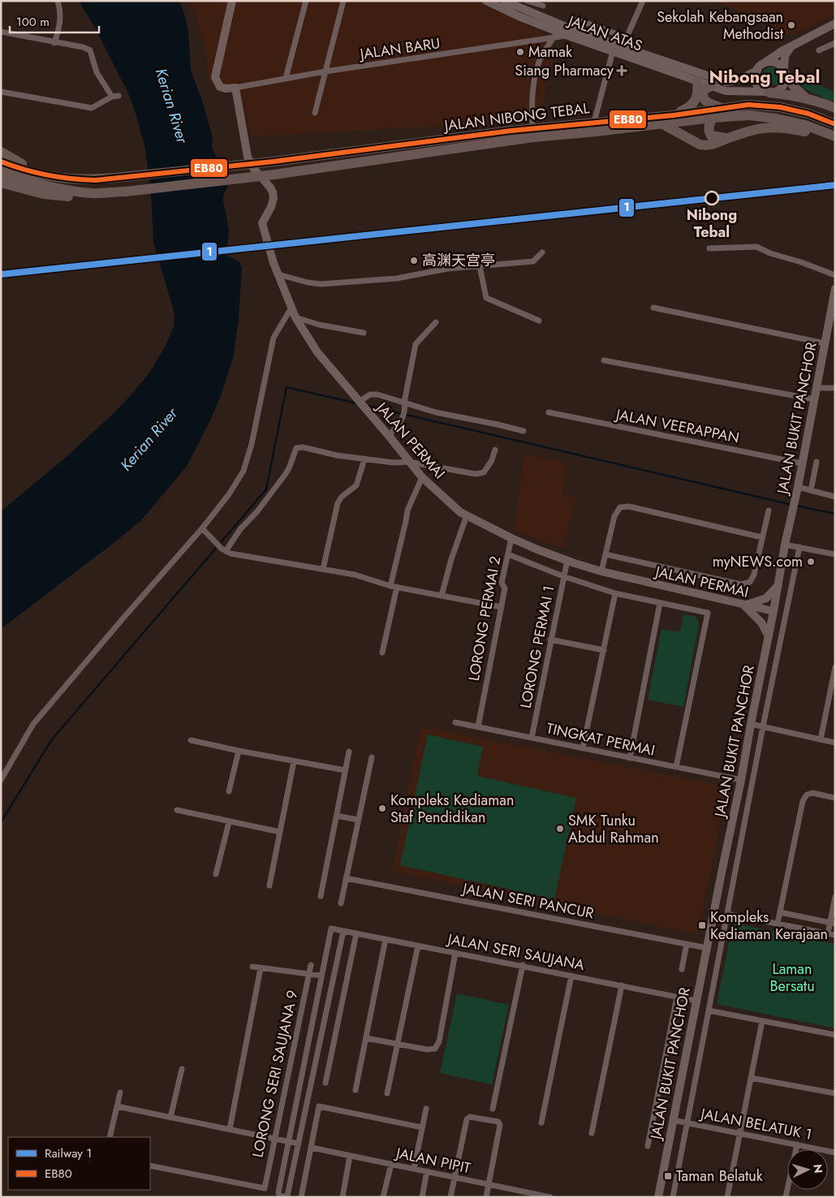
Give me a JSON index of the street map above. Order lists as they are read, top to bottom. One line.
{"streets":{"highway":["JALAN ATAS","JALAN NIBONG TEBAL"],"main road":["JALAN BUKIT PANCHOR","JALAN PERMAI"],"street":["JALAN BARU","JALAN VEERAPPAN","LORONG PERMAI 2","LORONG PERMAI 1","TINGKAT PERMAI","JALAN SERI PANCUR","JALAN SERI SAUJANA","LORONG SERI SAUJANA 9","JALAN BELATUK 1","JALAN PIPIT"]},"crossings":[["JALAN ATAS","JALAN BARU"],["JALAN BARU","JALAN PERMAI"],["JALAN BUKIT PANCHOR","JALAN VEERAPPAN"],["JALAN BUKIT PANCHOR","JALAN PERMAI"],["JALAN BUKIT PANCHOR","TINGKAT PERMAI"],["JALAN BUKIT PANCHOR","JALAN SERI PANCUR"],["JALAN BUKIT PANCHOR","JALAN SERI SAUJANA"],["JALAN BUKIT PANCHOR","JALAN BELATUK 1"],["JALAN PERMAI","LORONG PERMAI 2"],["JALAN PERMAI","LORONG PERMAI 1"],["LORONG PERMAI 2","TINGKAT PERMAI"],["LORONG PERMAI 1","TINGKAT PERMAI"]],"districts":["Nibong Tebal"],"water":["Kerian River"],"parks":["Laman Bersatu"],"places":{"other":["Sekolah Kebangsaan Methodist","Mamak","Nibong Tebal","高渊天宫亭","myNEWS.com","Kompleks Kediaman Staf Pendidikan","SMK Tunku Abdul Rahman"],"health":["Siang Pharmacy"],"transit":["Kompleks Kediaman Kerajaan","Taman Belatuk"]},"lines":["transit line EB80","rail line 1"],"legend":["Railway 1","EB80"],"scale_bar":"100 m","north":"right"}
